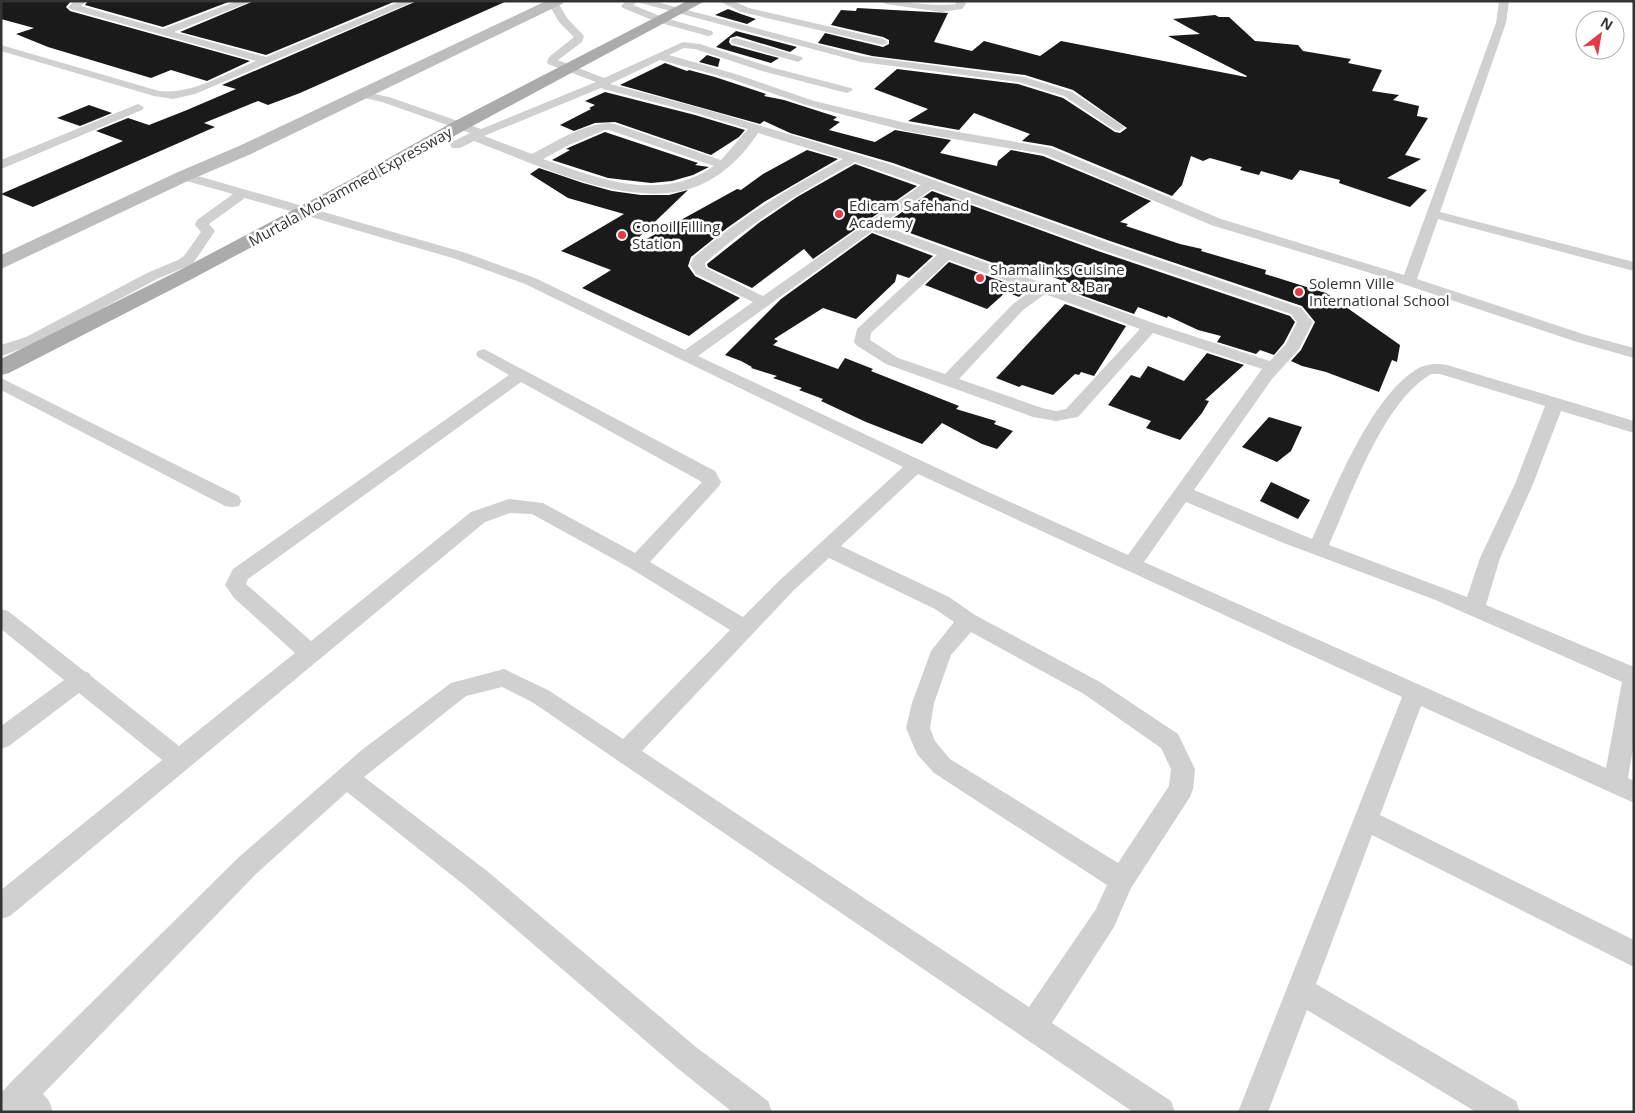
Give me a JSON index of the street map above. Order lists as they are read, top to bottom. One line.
{"streets":{"main road":["Murtala Mohammed Expressway"]},"places":["Edicam Safehand Academy","Conoil Filling Station","Shamalinks Cuisine Restaurant & Bar","Solemn Ville International School"],"north":"top right"}
